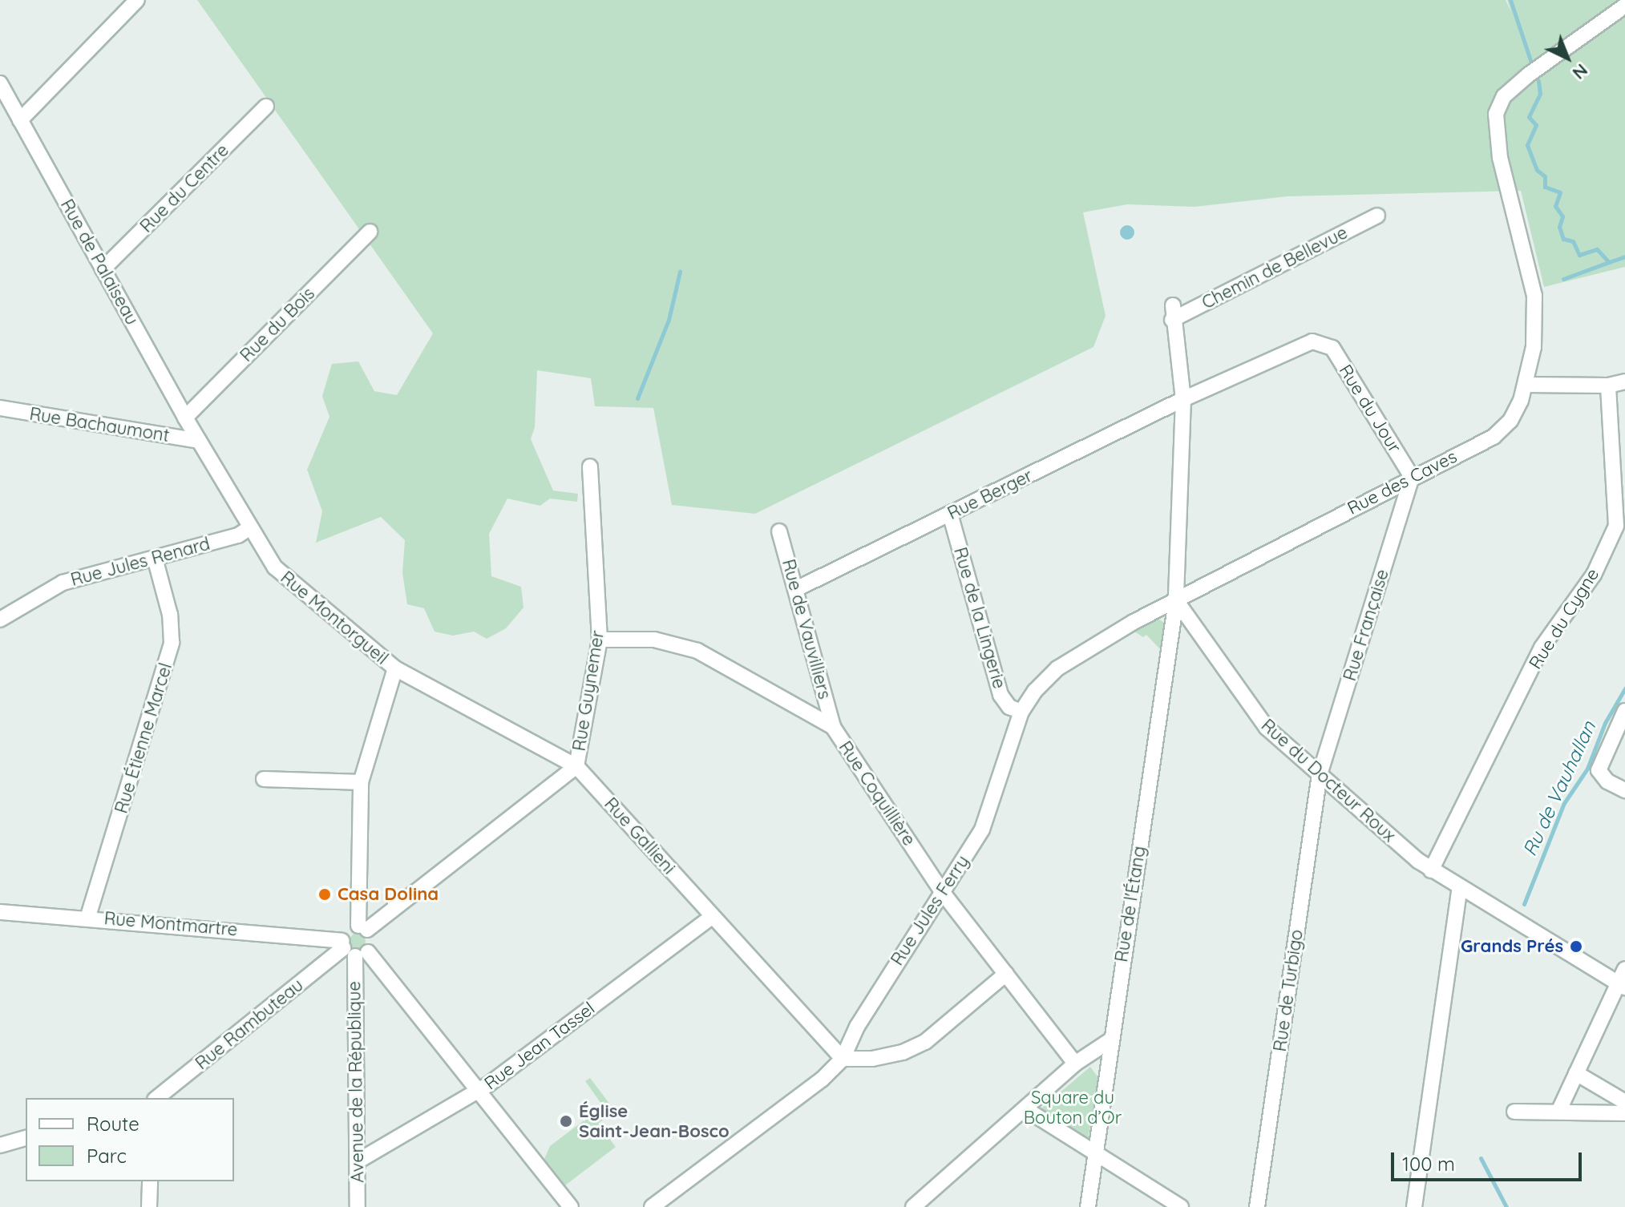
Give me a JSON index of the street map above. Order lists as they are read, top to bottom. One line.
{"streets":{"street":["Rue du Centre","Rue de Palaiseau","Chemin de Bellevue","Rue du Bois","Rue du Jour","Rue Bachaumont","Rue des Caves","Rue Berger","Rue Jules Renard","Rue Montorgueil","Rue de la Lingerie","Rue du Cygne","Rue Française","Rue de Vauvilliers","Rue Guynemer","Rue Étienne Marcel","Rue du Docteur Roux","Rue Coquillière","Rue Gallieni","Rue de l'Étang","Rue Jules Ferry","Rue Montmartre","Rue de Turbigo","Rue Rambuteau","Rue Jean Tassel","Avenue de la République"]},"crossings":[["Rue du Centre","Rue de Palaiseau"],["Rue de Palaiseau","Rue du Bois"],["Rue de Palaiseau","Rue Bachaumont"],["Rue de Palaiseau","Rue Montorgueil"],["Chemin de Bellevue","Rue du Jour"],["Chemin de Bellevue","Rue Berger"],["Rue du Jour","Rue des Caves"],["Rue du Jour","Rue Berger"],["Rue du Jour","Rue Française"],["Rue Bachaumont","Rue Montorgueil"],["Rue des Caves","Rue Française"],["Rue des Caves","Rue du Docteur Roux"],["Rue des Caves","Rue de l'Étang"],["Rue des Caves","Rue Jules Ferry"],["Rue Berger","Rue de la Lingerie"],["Rue Berger","Rue de Vauvilliers"],["Rue Jules Renard","Rue Montorgueil"],["Rue Jules Renard","Rue Étienne Marcel"],["Rue Montorgueil","Rue Guynemer"],["Rue Montorgueil","Rue Gallieni"],["Rue Montorgueil","Avenue de la République"],["Rue de la Lingerie","Rue Jules Ferry"],["Rue du Cygne","Rue du Docteur Roux"],["Rue Française","Rue du Docteur Roux"],["Rue Française","Rue de Turbigo"],["Rue de Vauvilliers","Rue Coquillière"],["Rue Guynemer","Rue Coquillière"],["Rue Guynemer","Rue Gallieni"],["Rue Guynemer","Rue Montmartre"],["Rue Guynemer","Rue Rambuteau"],["Rue Guynemer","Avenue de la République"],["Rue Étienne Marcel","Rue Montmartre"],["Rue du Docteur Roux","Rue de l'Étang"],["Rue du Docteur Roux","Rue Jules Ferry"],["Rue du Docteur Roux","Rue de Turbigo"],["Rue Coquillière","Rue Jules Ferry"],["Rue Gallieni","Rue Jules Ferry"],["Rue Gallieni","Rue Jean Tassel"],["Rue de l'Étang","Rue Jules Ferry"],["Rue Montmartre","Rue Rambuteau"],["Rue Montmartre","Avenue de la République"],["Rue Rambuteau","Avenue de la République"],["Rue Jean Tassel","Avenue de la République"]],"water":["Ru de Vauhallan"],"parks":["Square du Bouton d’Or"],"places":["Casa Dolina","Grands Prés","Église Saint-Jean-Bosco"],"legend":["Route","Parc"],"scale_bar":"100 m","north":"bottom right"}
